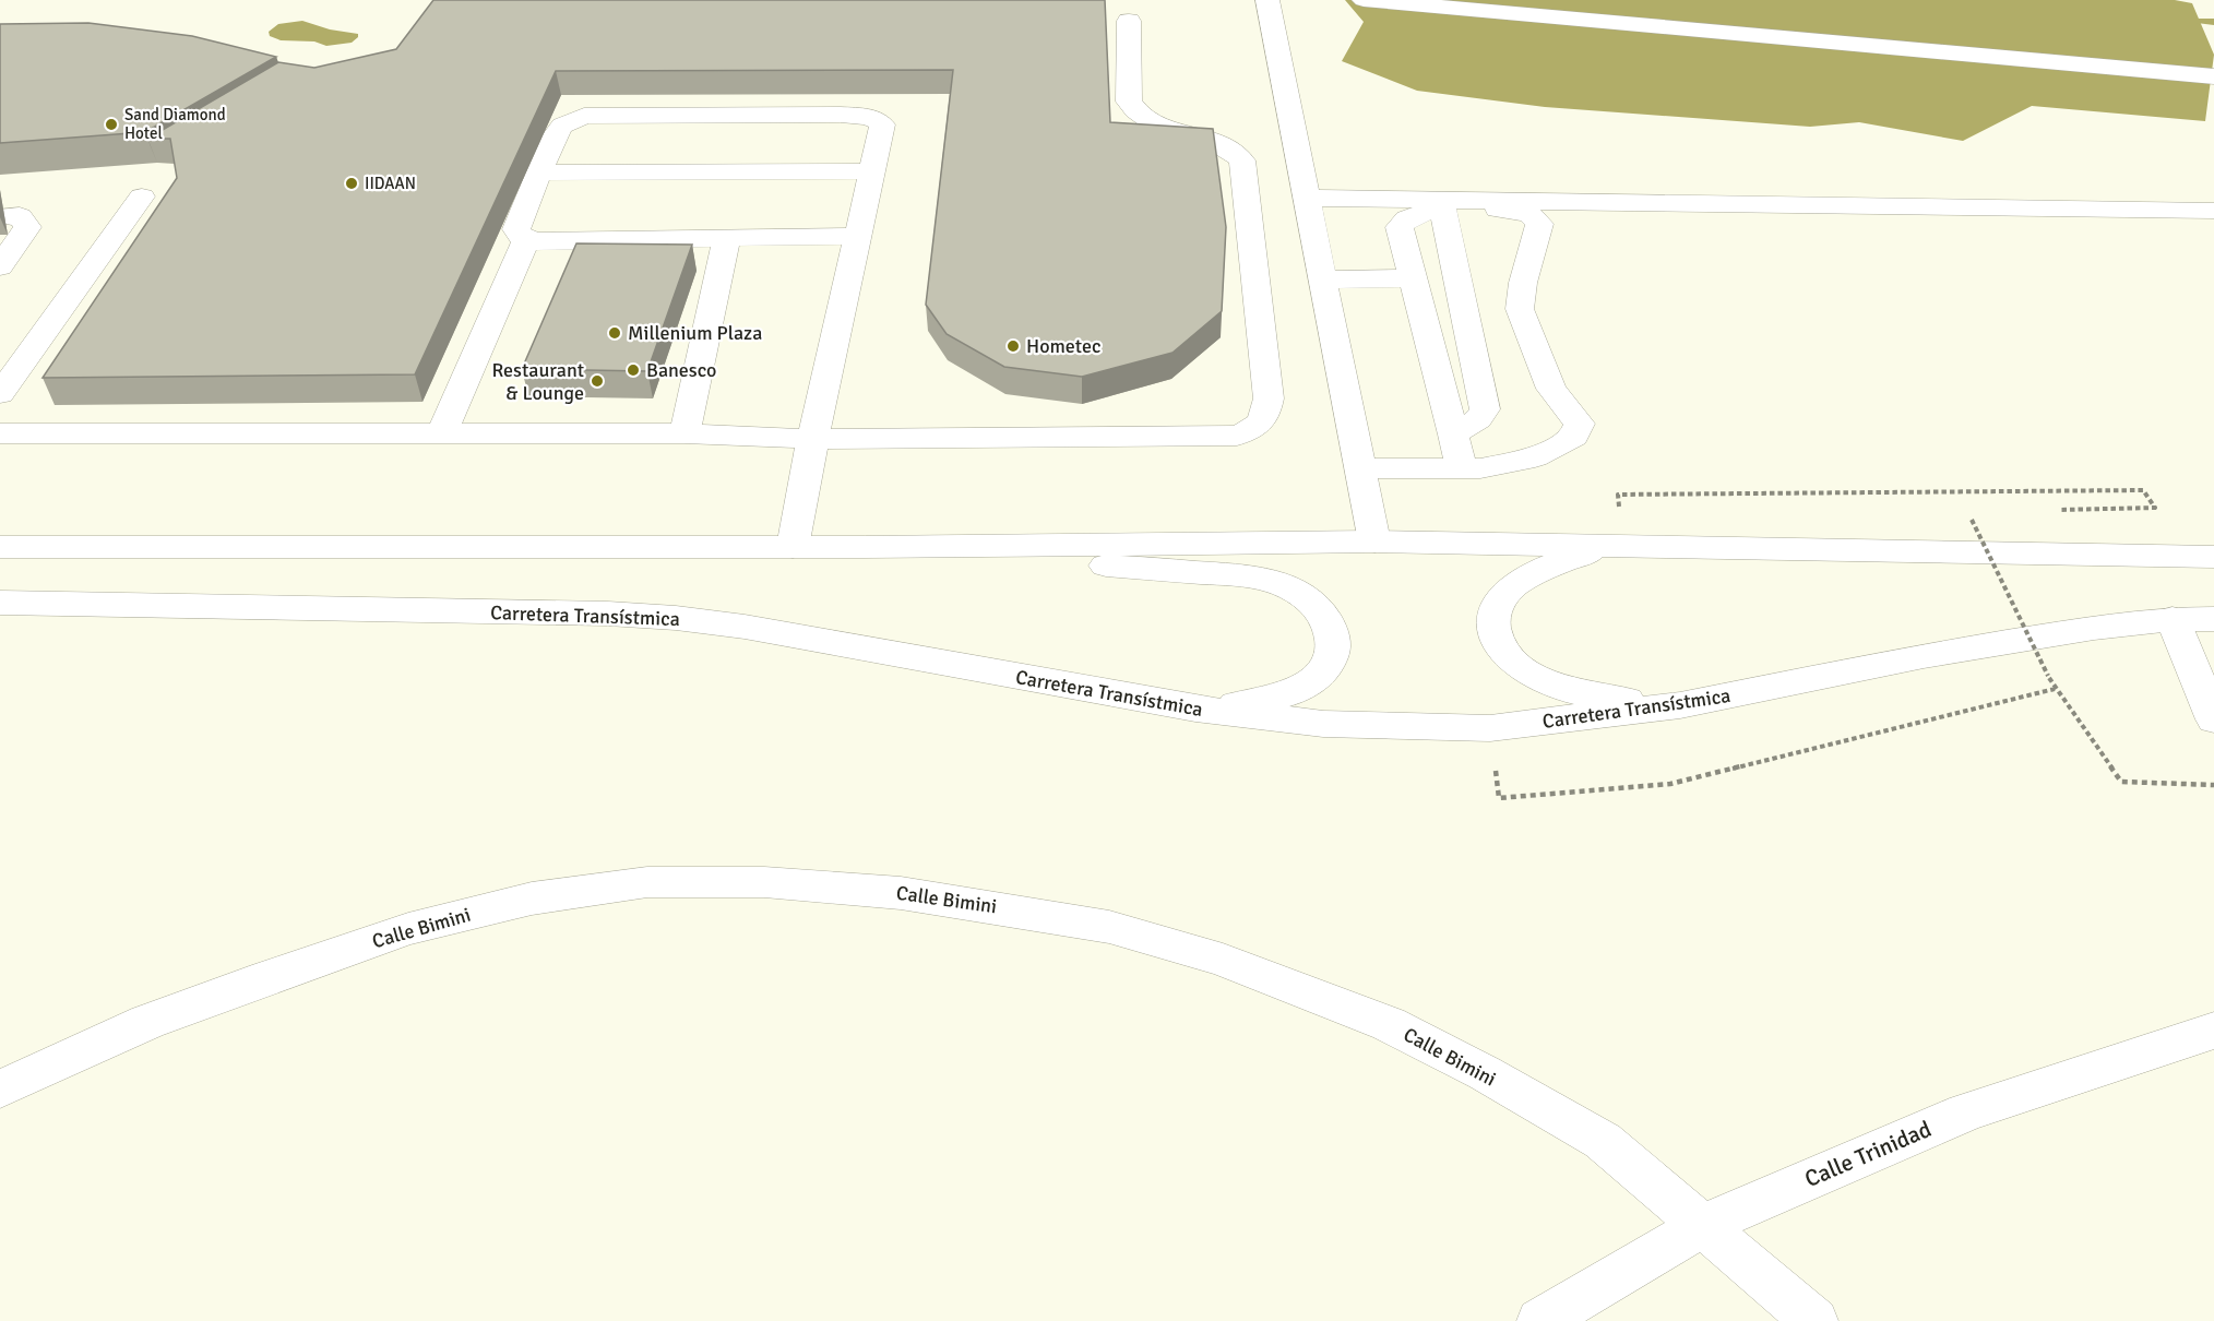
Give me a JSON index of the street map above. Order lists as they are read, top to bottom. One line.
{"streets":{"main road":["Carretera Transístmica","Calle Bimini","Calle Trinidad"]},"crossings":[["Calle Bimini","Calle Trinidad"]],"places":["Sand Diamond Hotel","IIDAAN","Millenium Plaza","Hometec","Banesco","Restaurant & Lounge"]}
